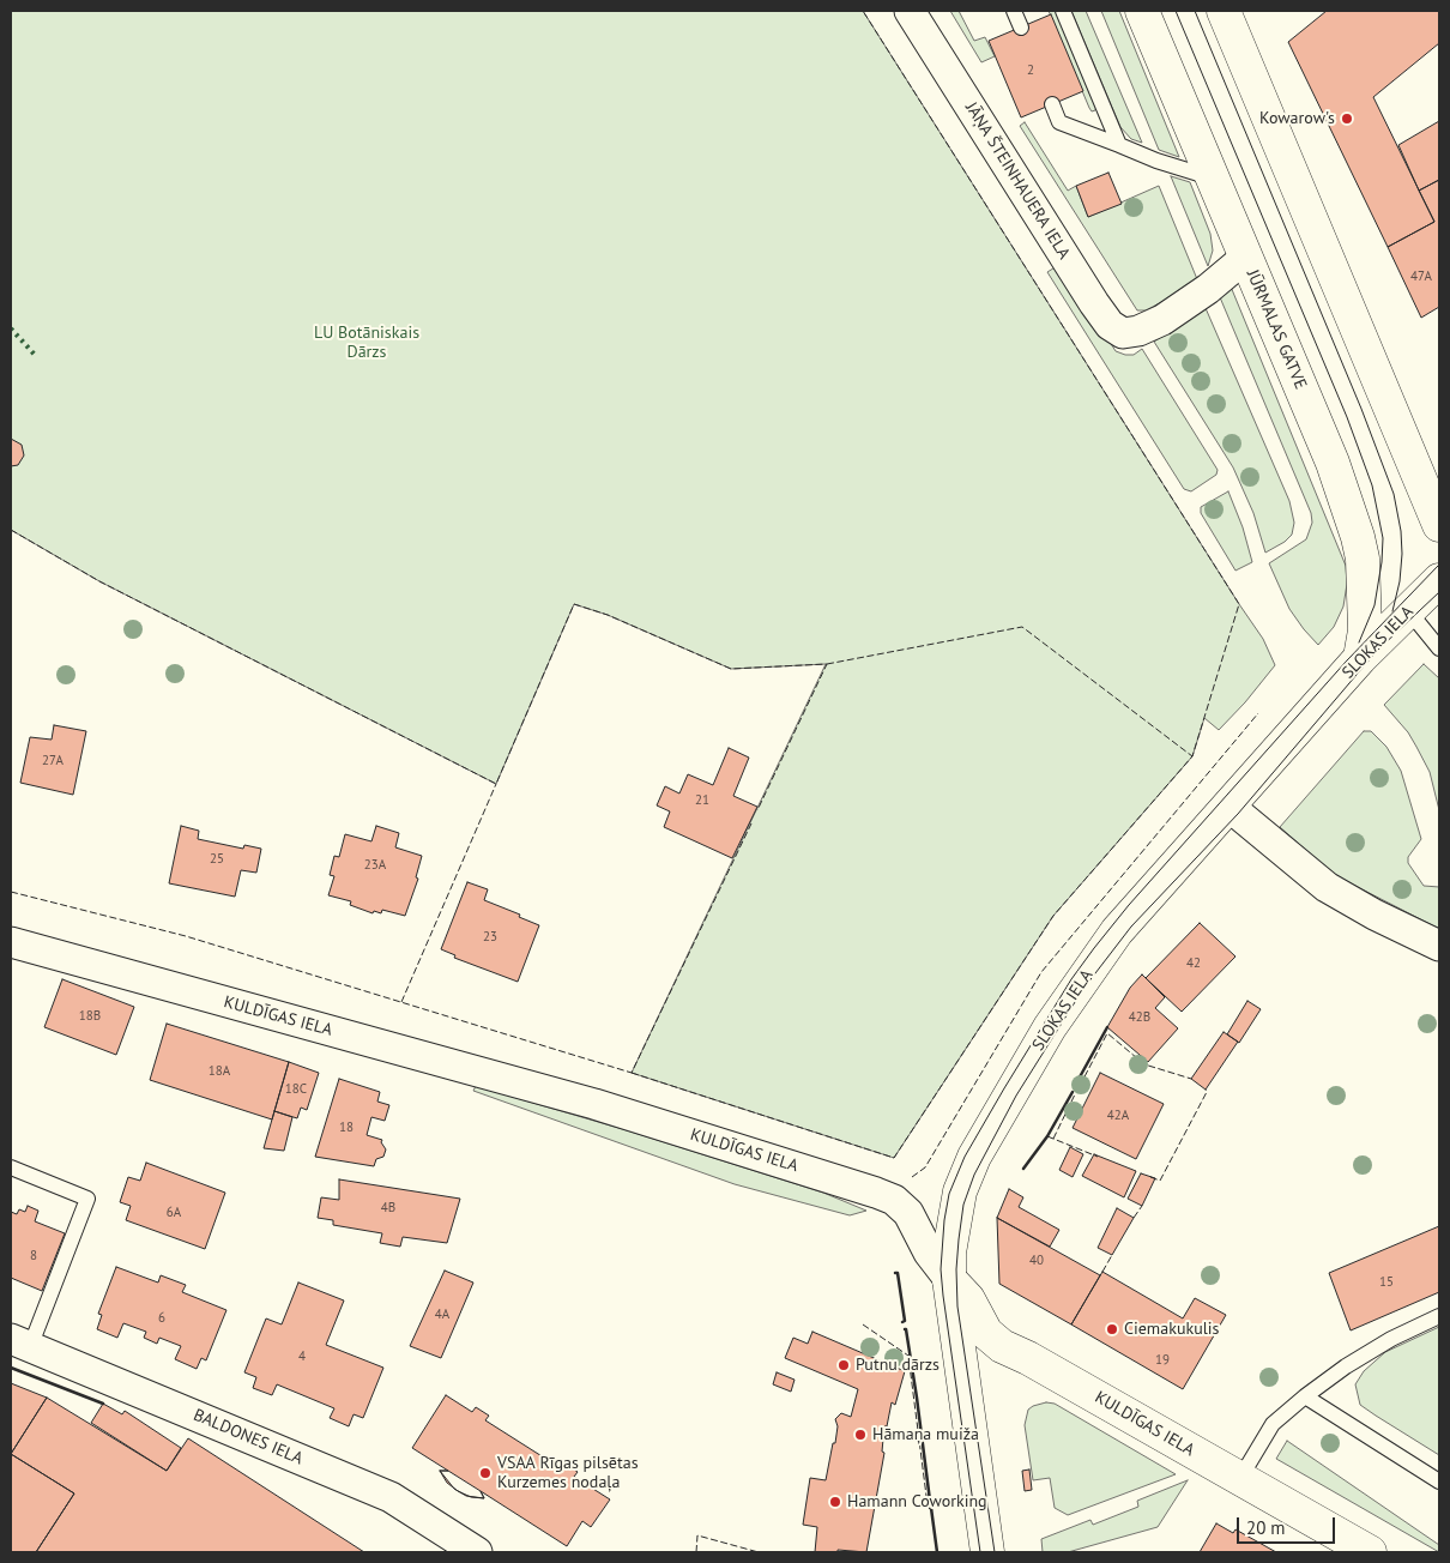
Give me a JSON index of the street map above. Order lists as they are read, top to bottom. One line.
{"streets":{"main road":["JŪRMALAS GATVE","SLOKAS IELA","KULDĪGAS IELA"],"street":["JĀŅA ŠTEINHAUERA IELA","BALDONES IELA"]},"crossings":[["JĀŅA ŠTEINHAUERA IELA","JŪRMALAS GATVE"],["JŪRMALAS GATVE","SLOKAS IELA"],["SLOKAS IELA","KULDĪGAS IELA"]],"parks":["LU Botāniskais Dārzs"],"places":["Kowarow's","Ciemakukulis","Putnu dārzs","Hāmaņa muiža","VSAA Rīgas pilsētas Kurzemes nodaļa","Hamann Coworking"],"house_numbers":["2","47A","27A","21","25","23A","23","42","18B","42B","18A","18C","42A","18","4B","6A","8","40","15","4A","6","4","19"],"scale_bar":"20 m"}
